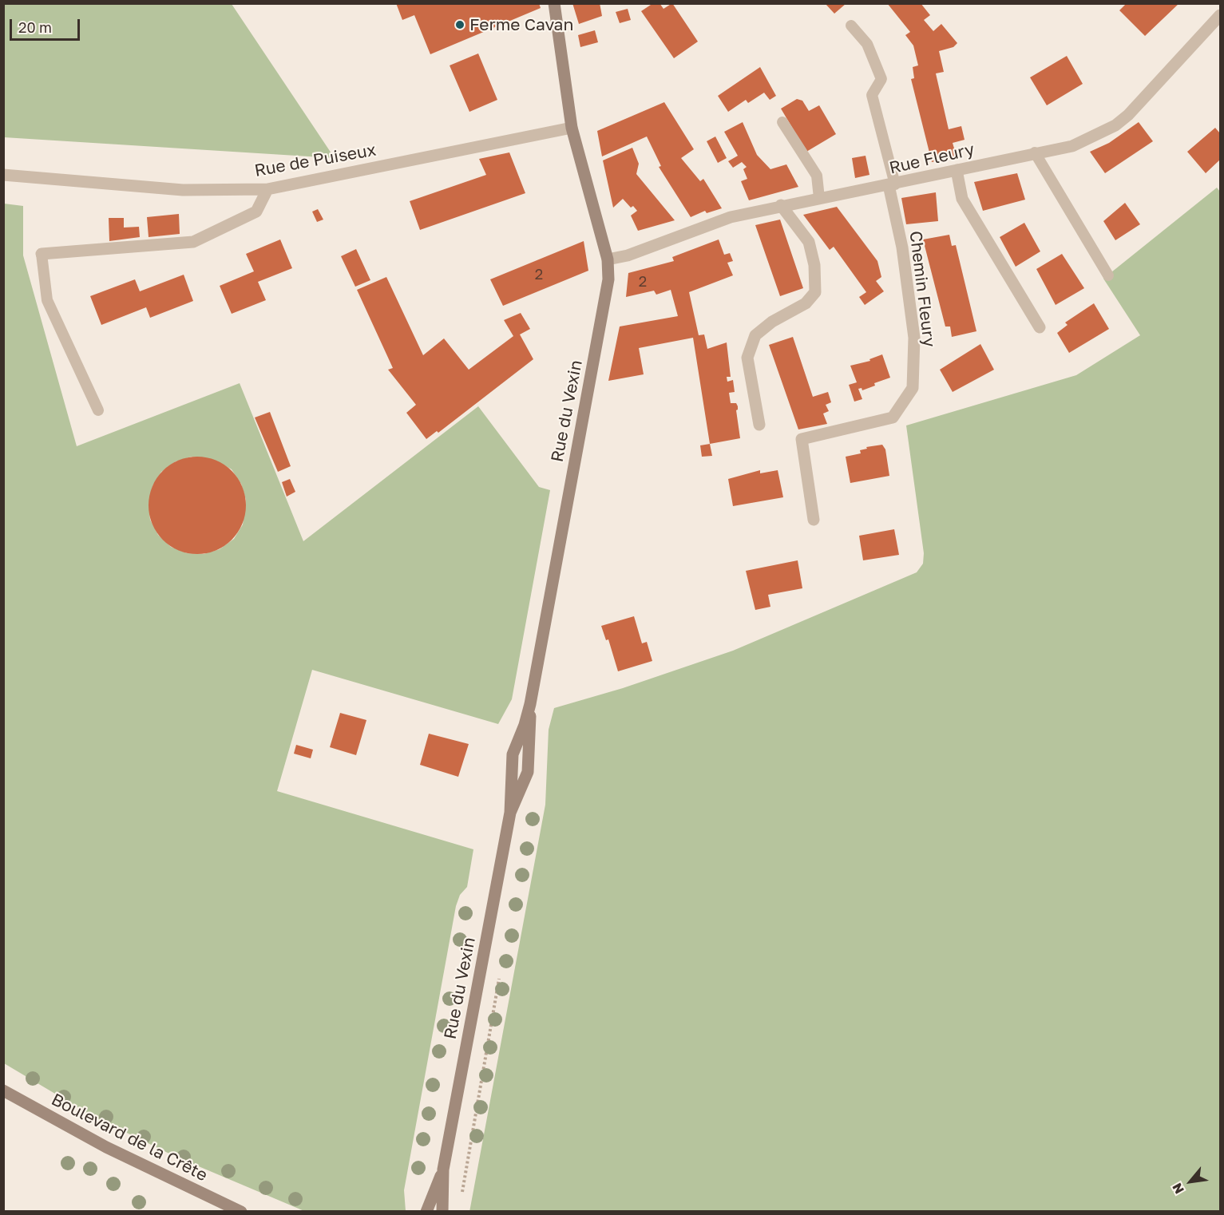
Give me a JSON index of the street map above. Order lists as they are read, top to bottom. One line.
{"streets":{"street":["Rue Fleury","Rue de Puiseux","Chemin Fleury","Rue du Vexin","Boulevard de la Crête"]},"crossings":[["Rue Fleury","Chemin Fleury"],["Rue Fleury","Rue du Vexin"],["Rue de Puiseux","Rue du Vexin"]],"places":["Ferme Cavan"],"house_numbers":["2","2"],"scale_bar":"20 m","north":"bottom left"}
